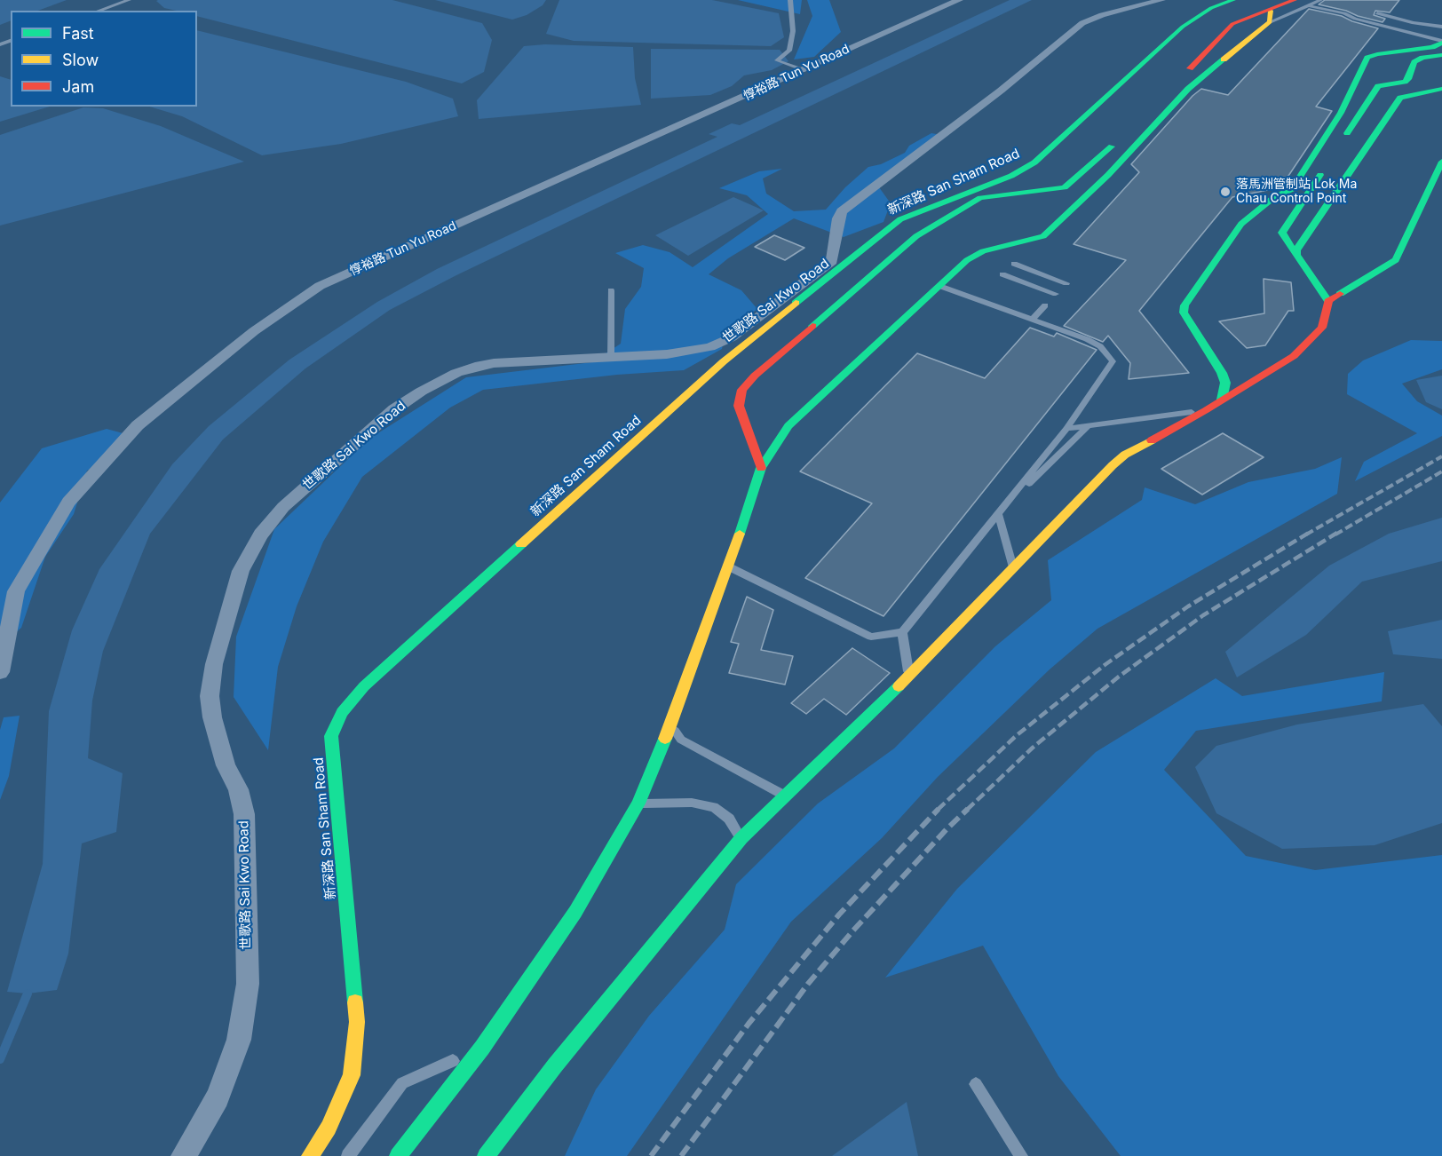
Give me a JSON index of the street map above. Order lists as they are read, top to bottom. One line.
{"streets":{"main road":["新深路 San Sham Road"],"street":["惇裕路 Tun Yu Road","世歌路 Sai Kwo Road"]},"places":["落馬洲管制站 Lok Ma Chau Control Point"],"legend":["Fast","Slow","Jam"]}
